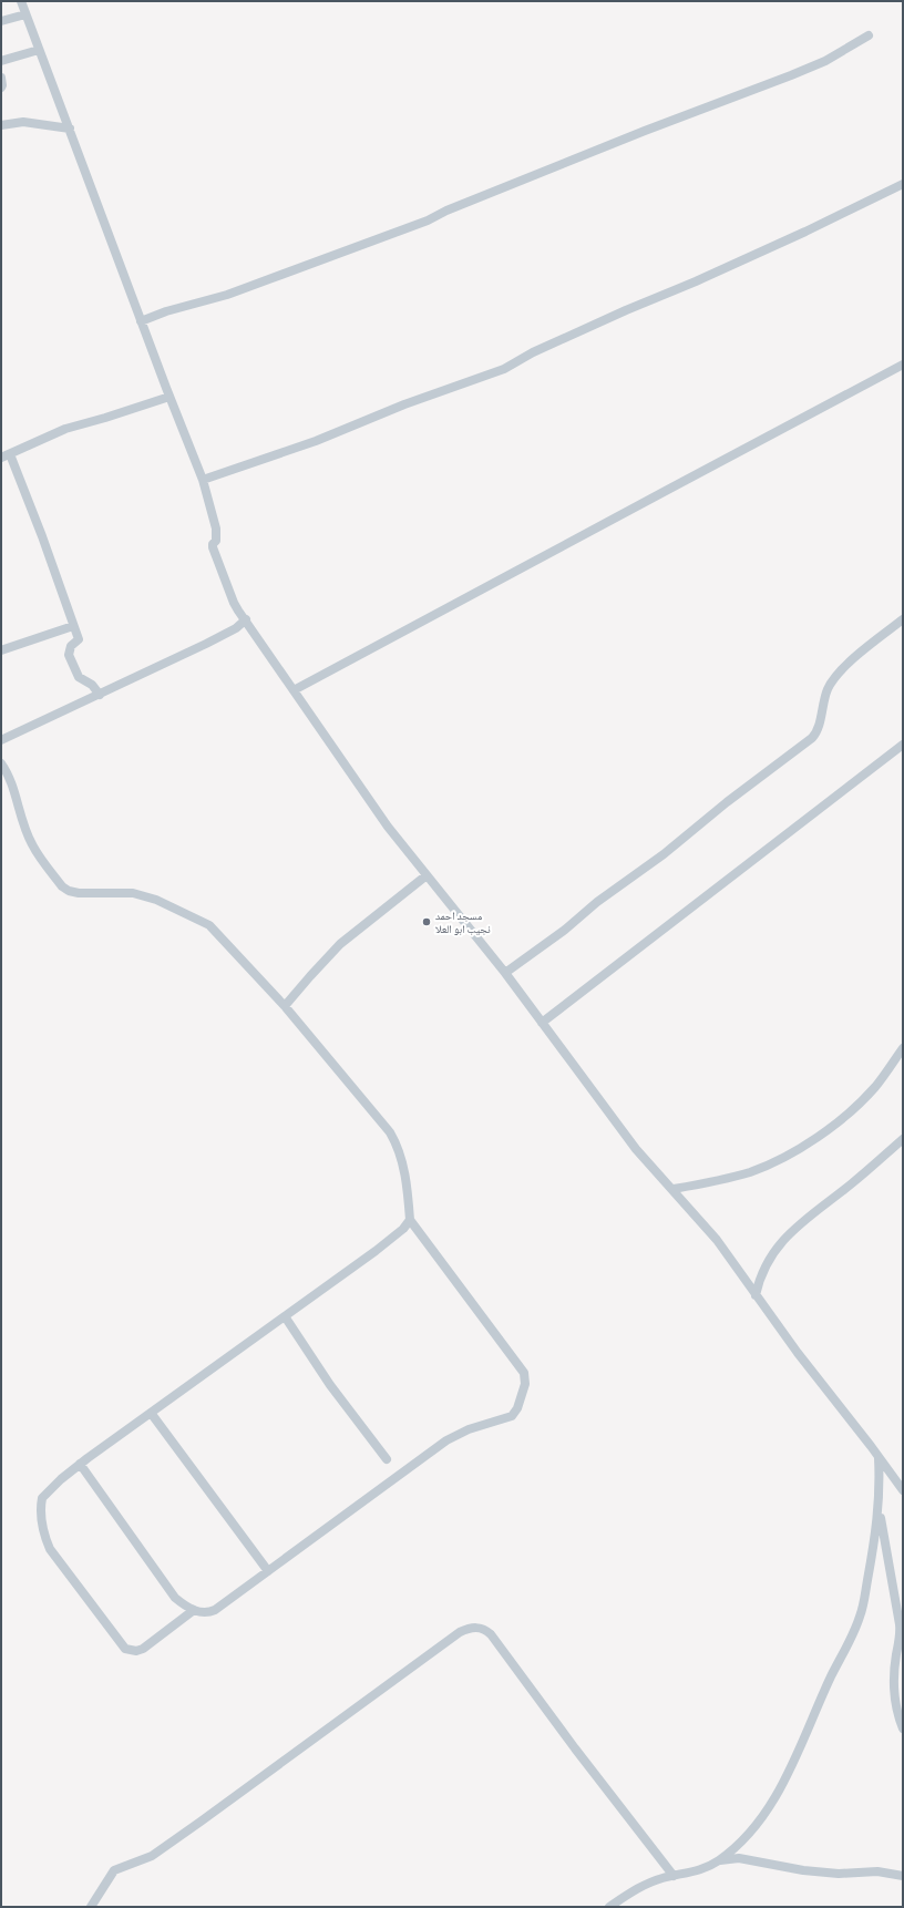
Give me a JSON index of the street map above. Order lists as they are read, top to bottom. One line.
{"places":["مسجد احمد نجيب ابو العلا"]}
